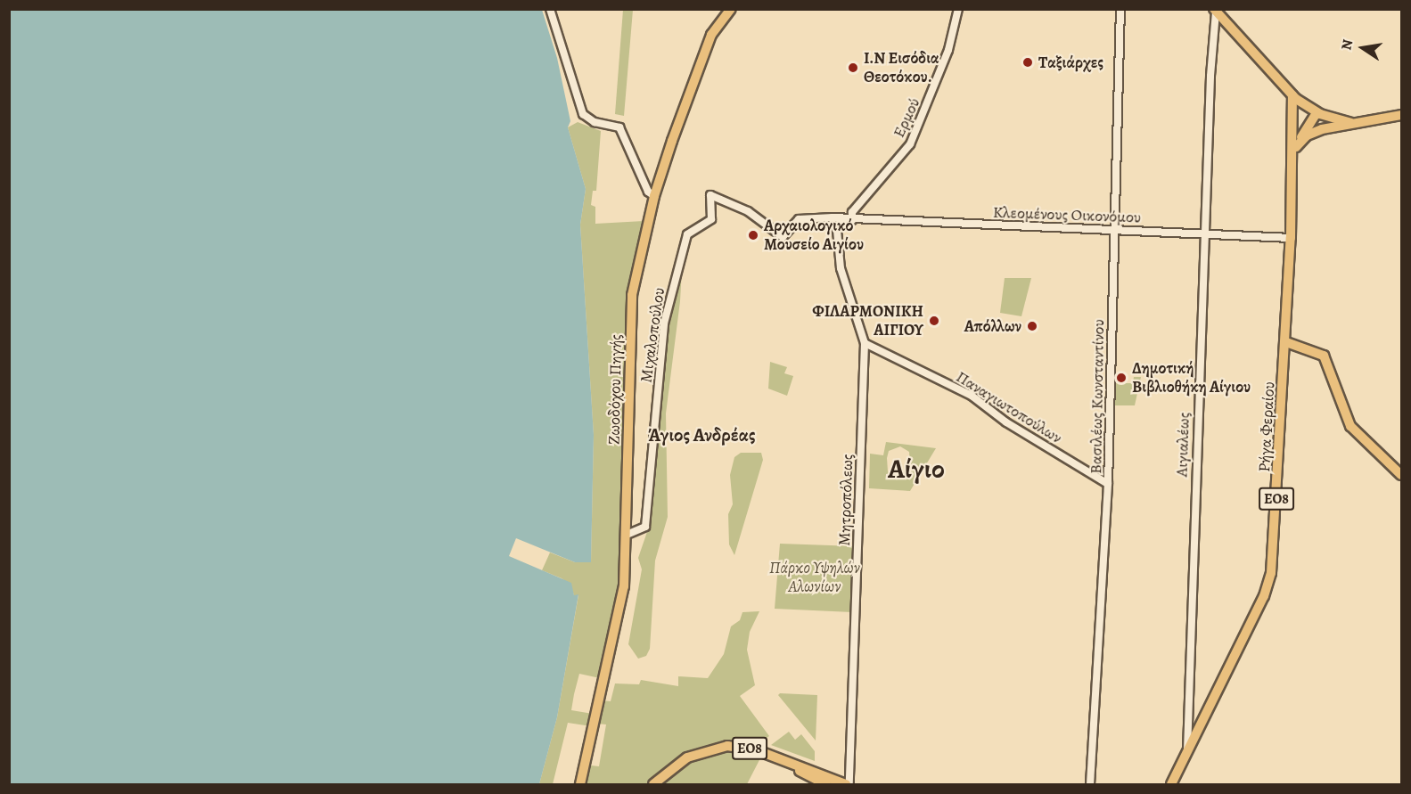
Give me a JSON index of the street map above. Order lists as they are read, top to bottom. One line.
{"streets":{"main road":["Ζωοδόχου Πηγής","Ρήγα Φεραίου","ΕΟ8"],"street":["Ερμού","Κλεομένους Οικονόμου","Μιχαλοπούλου","Βασιλέως Κωνσταντίνου","Παναγιωτοπούλων","Αιγιαλέως","Μητροπόλεως"]},"crossings":[["Ερμού","Κλεομένους Οικονόμου"],["Κλεομένους Οικονόμου","Μιχαλοπούλου"],["Κλεομένους Οικονόμου","Βασιλέως Κωνσταντίνου"],["Κλεομένους Οικονόμου","Ρήγα Φεραίου"],["Κλεομένους Οικονόμου","Αιγιαλέως"],["Κλεομένους Οικονόμου","Μητροπόλεως"],["Μιχαλοπούλου","Ζωοδόχου Πηγής"],["Μιχαλοπούλου","Μητροπόλεως"],["Βασιλέως Κωνσταντίνου","Παναγιωτοπούλων"],["Παναγιωτοπούλων","Μητροπόλεως"],["Ρήγα Φεραίου","Αιγιαλέως"],["Ρήγα Φεραίου","ΕΟ8"],["ΕΟ8","Μητροπόλεως"]],"districts":["Άγιος Ανδρέας","Αίγιο"],"parks":["Πάρκο Υψηλών Αλωνίων"],"places":["Ταξιάρχες","Ι.Ν Εισόδια Θεοτόκου.","Αρχαιολογικό Μουσείο Αιγίου","ΦΙΛΑΡΜΟΝΙΚΗ ΑΙΓΙΟΥ","Απόλλων","Δημοτική Βιβλιοθήκη Αίγιου"],"north":"left"}
